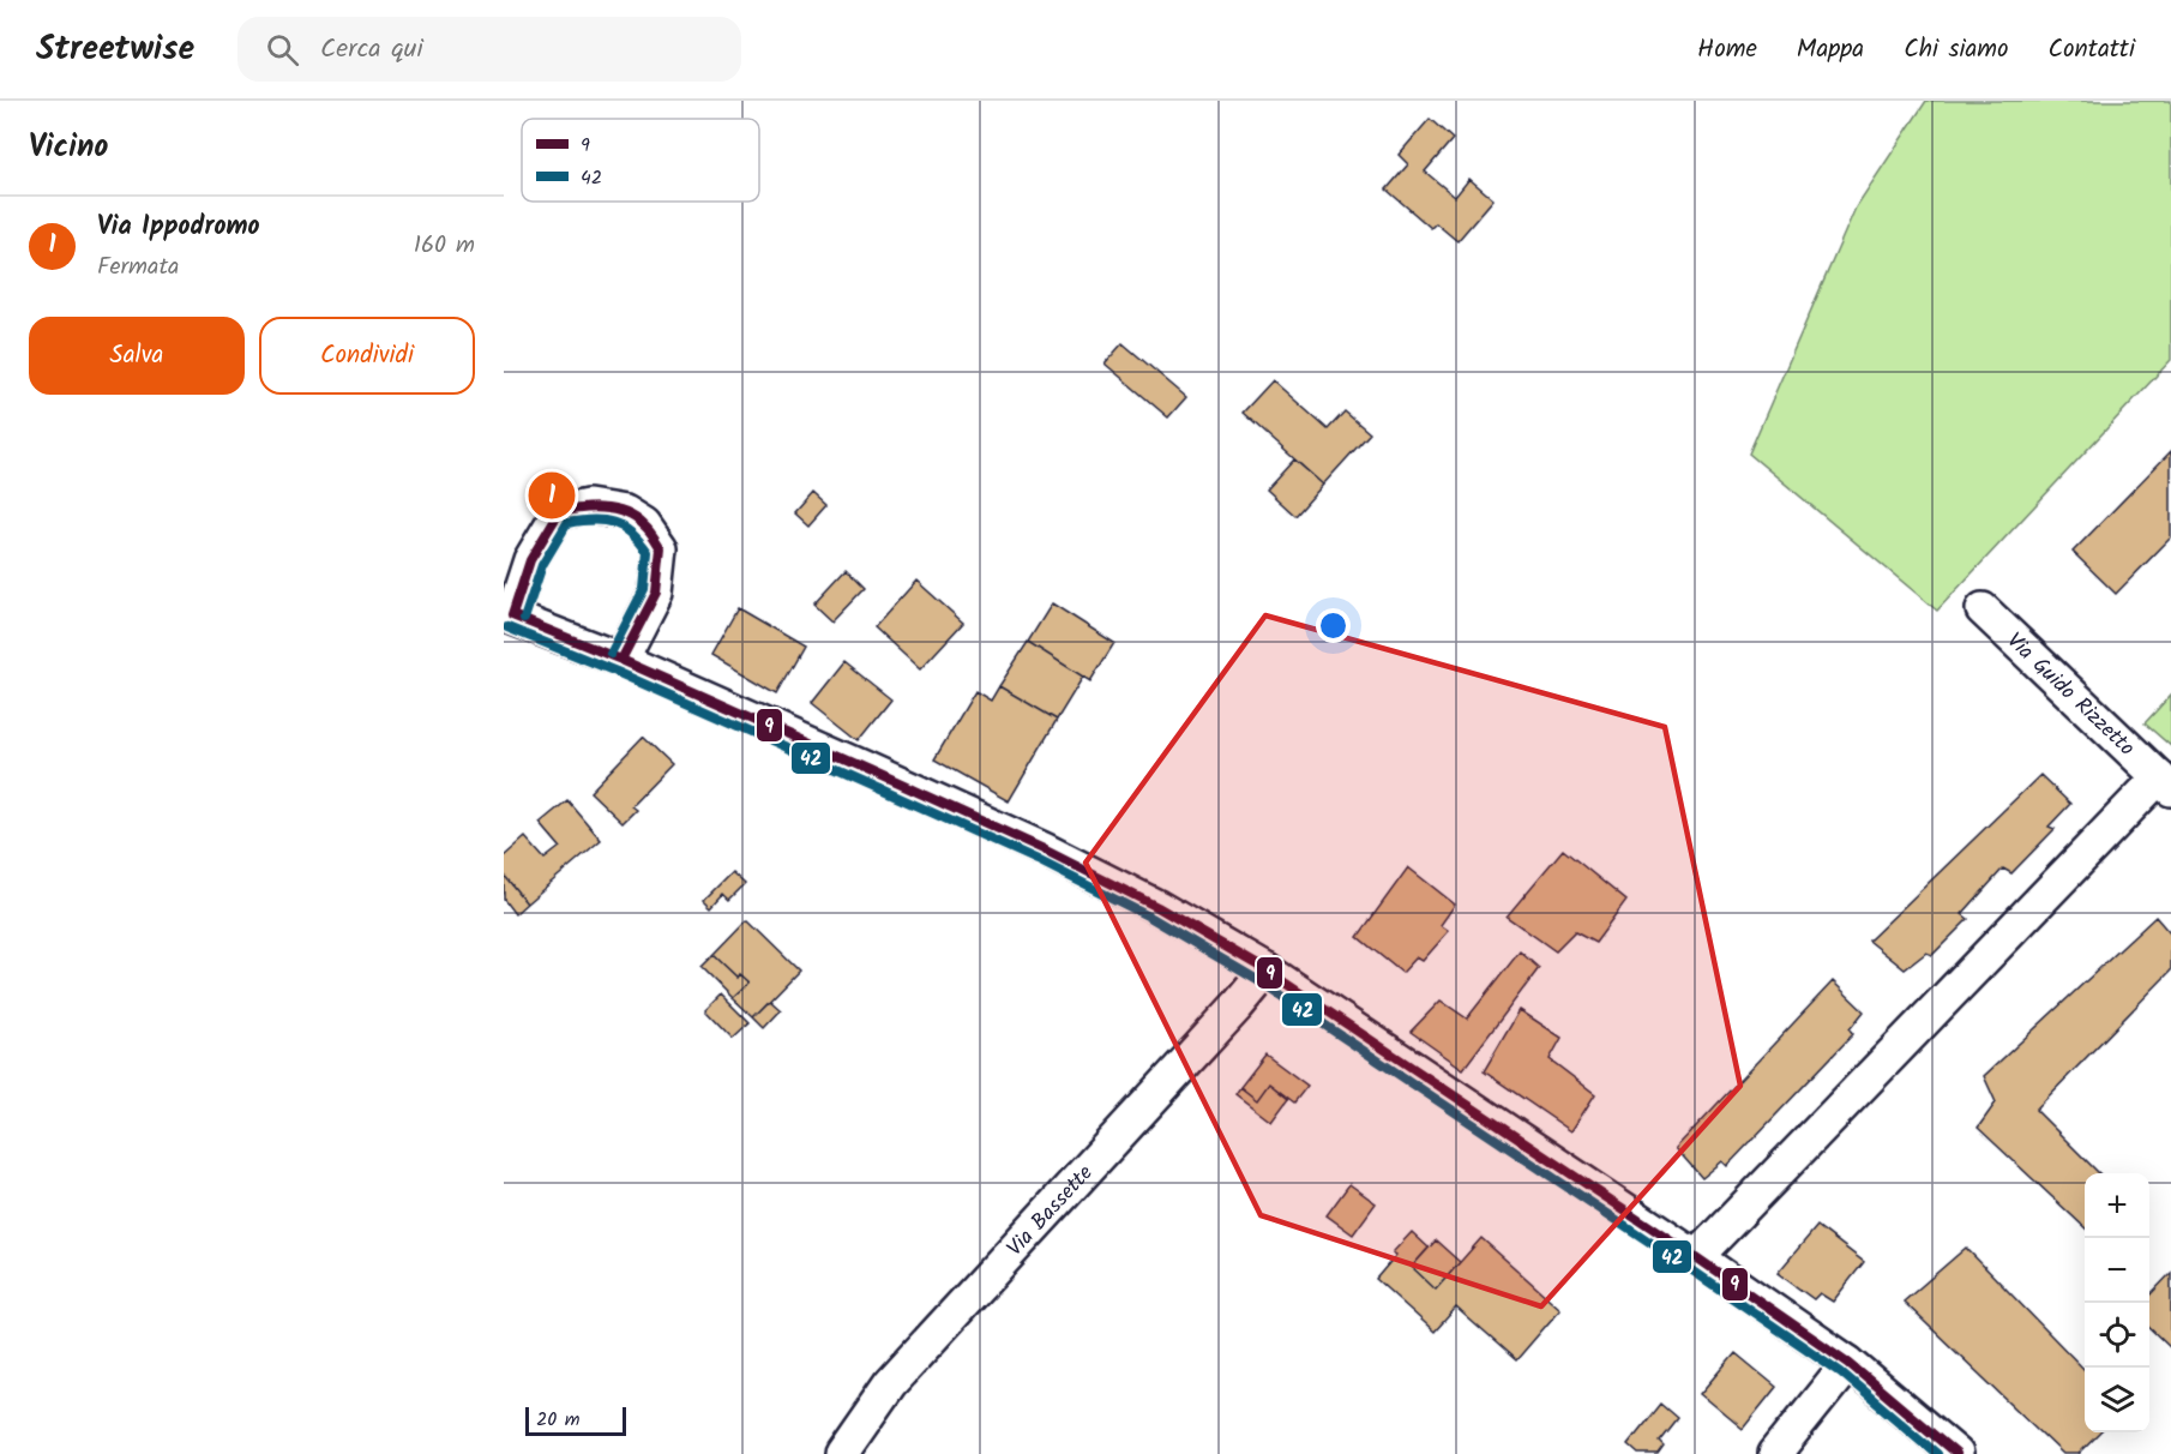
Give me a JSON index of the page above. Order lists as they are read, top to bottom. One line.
{"streets":{"street":["Via Guido Rizzetto","Via Bassette"]},"lines":["transit line 9","transit line 42"],"legend":["9","42"],"scale_bar":"20 m","page":{"header":"Streetwise","search":"Cerca qui","nav":["Home","Mappa","Chi siamo","Contatti"],"heading":"Vicino","list":[{"mark":"1","name":"Via Ippodromo","note":"Fermata","value":"160 m"}],"buttons":["Salva","Condividi"],"pins":"1","map_buttons":["+","−"],"scale":"20 m"}}
